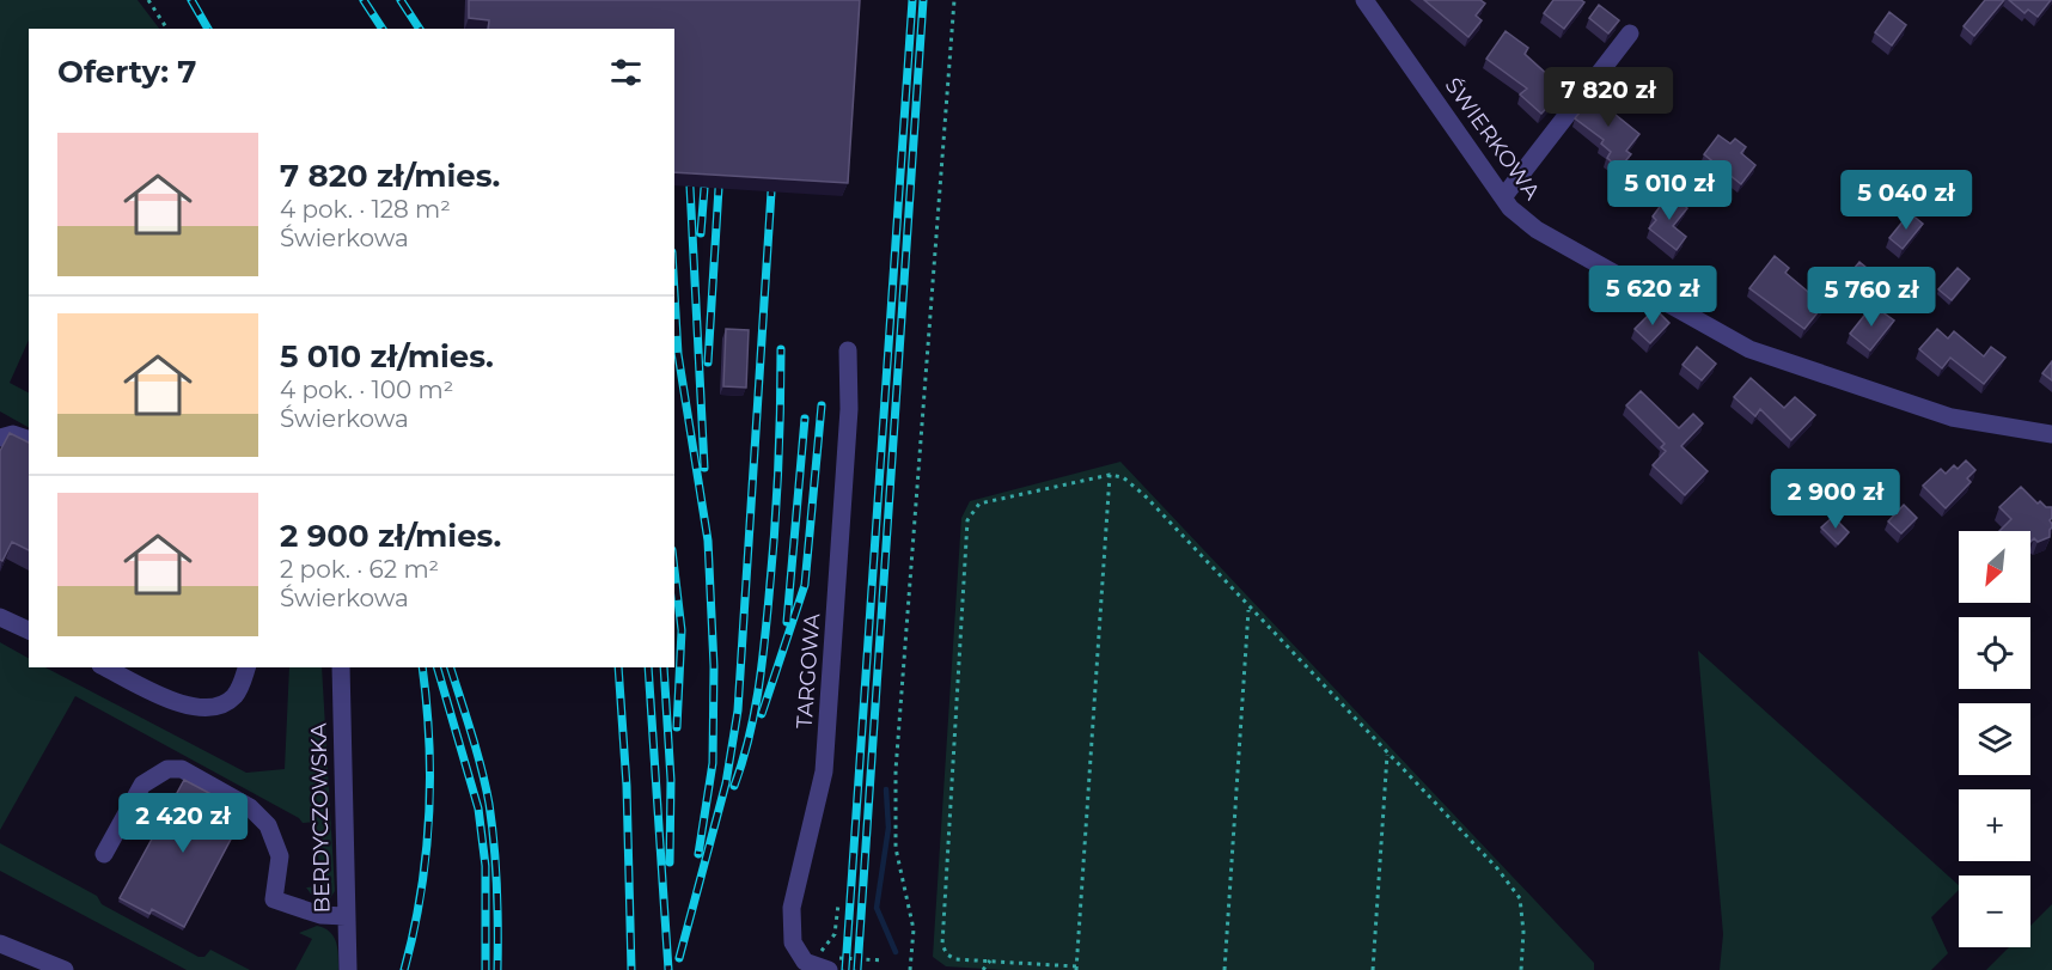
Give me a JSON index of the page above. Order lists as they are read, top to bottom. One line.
{"streets":{"street":["ŚWIERKOWA","TARGOWA","BERDYCZOWSKA"]},"north":"bottom left","page":{"heading":"Oferty: 7","price":["7 820 zł","5 010 zł","5 040 zł","5 620 zł","5 760 zł","2 900 zł","2 420 zł"],"list":[{"name":"7 820 zł/mies.","note":"4 pok. · 128 m² · Świerkowa"},{"name":"5 010 zł/mies.","note":"4 pok. · 100 m² · Świerkowa"},{"name":"2 900 zł/mies.","note":"2 pok. · 62 m² · Świerkowa"}],"map_buttons":["+","−"]}}
